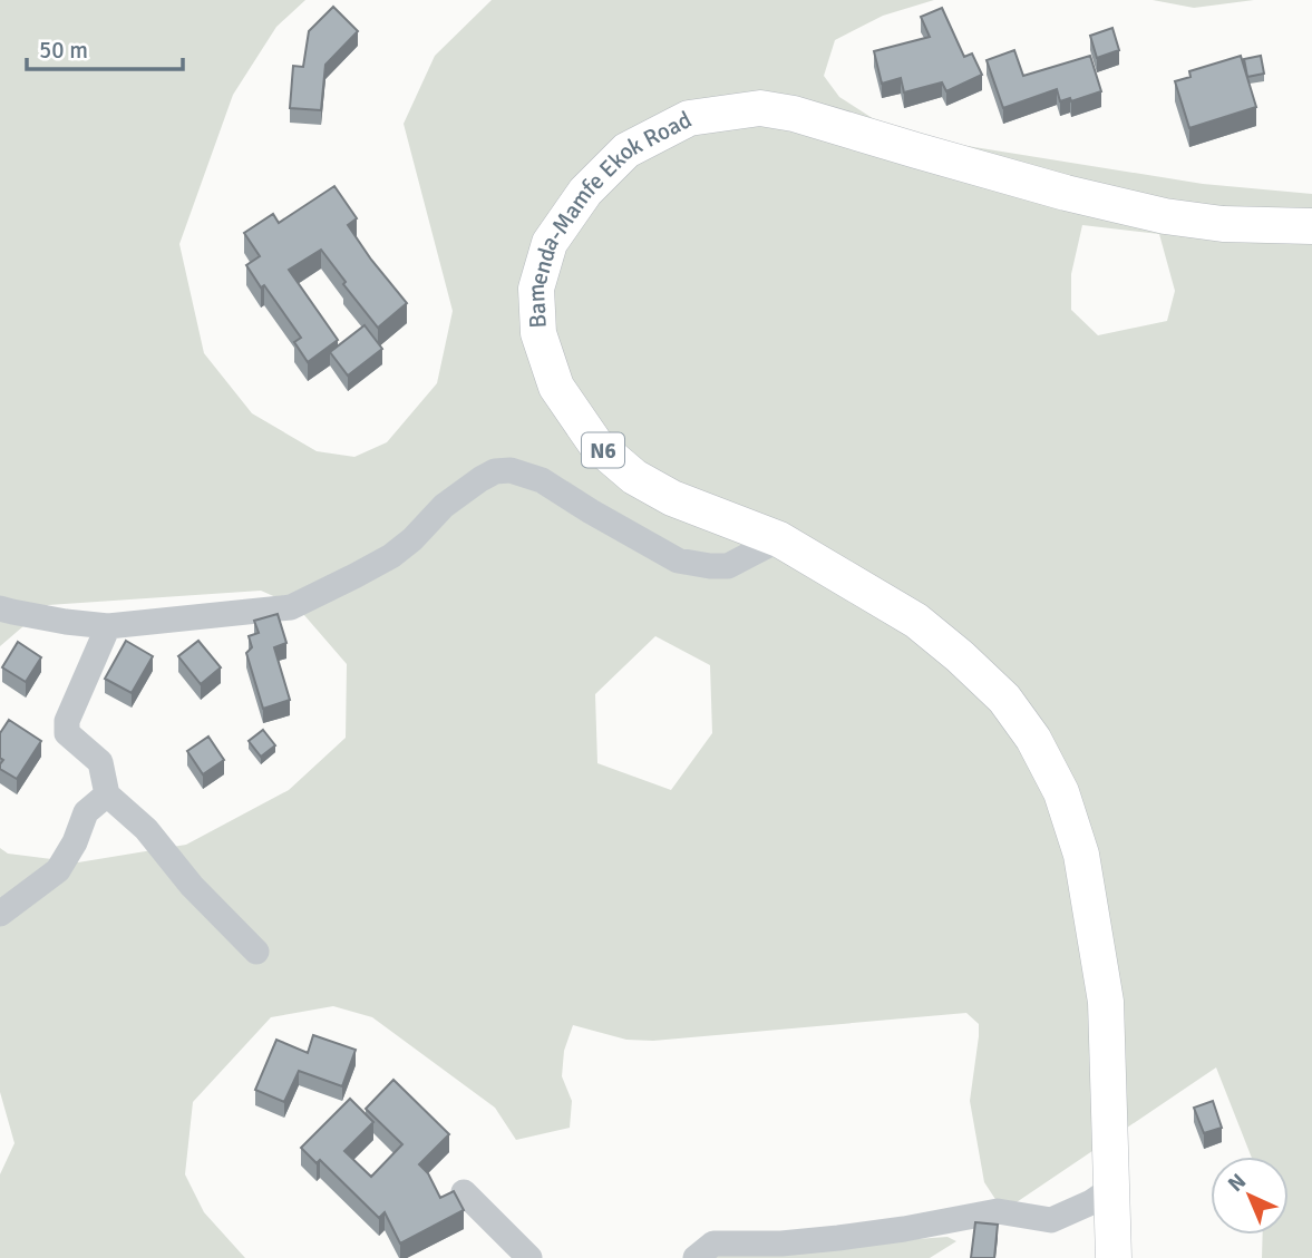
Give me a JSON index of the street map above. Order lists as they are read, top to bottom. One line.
{"streets":{"highway":["Bamenda-Mamfe Ekok Road","N6"]},"scale_bar":"50 m","north":"top left"}
